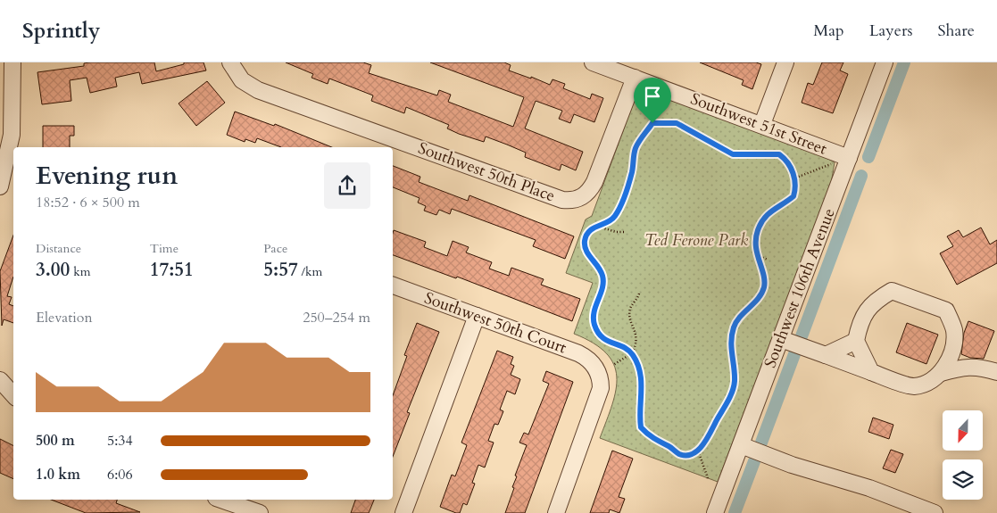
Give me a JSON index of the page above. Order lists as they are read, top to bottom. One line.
{"streets":{"street":["Southwest 51st Street","Southwest 50th Place","Southwest 106th Avenue","Southwest 50th Court"]},"crossings":[["Southwest 51st Street","Southwest 50th Place"],["Southwest 51st Street","Southwest 106th Avenue"]],"parks":["Ted Ferone Park"],"north":"bottom","page":{"header":"Sprintly","nav":["Map","Layers","Share"],"heading":["Evening run","18:52 · 6 × 500 m"],"stats":[["Distance","3.00 km"],["Time","17:51"],["Pace","5:57 /km"]],"chart":["Elevation","250–254 m"],"list":[{"name":"500 m","note":"5:34"},{"name":"1.0 km","note":"6:06"}]}}
